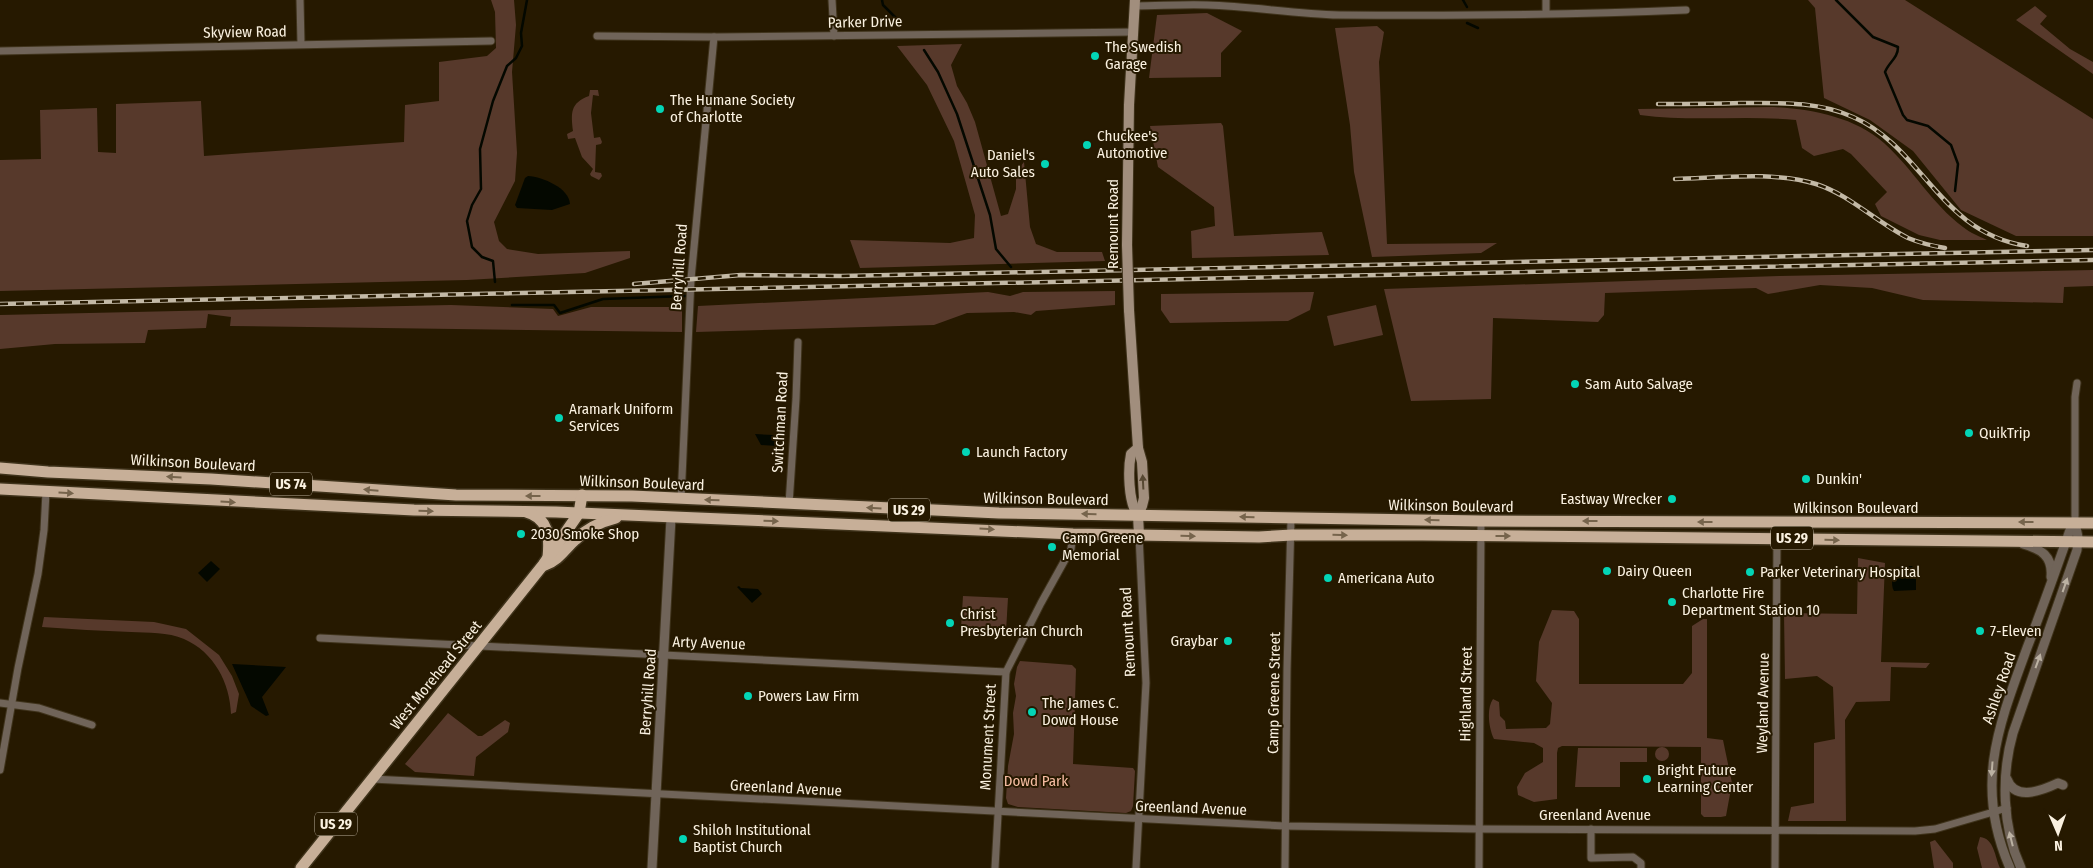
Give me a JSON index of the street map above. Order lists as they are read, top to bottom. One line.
{"streets":{"main road":["Remount Road","Wilkinson Boulevard","US 74","US 29","West Morehead Street"],"street":["Parker Drive","Skyview Road","Berryhill Road","Switchman Road","Arty Avenue","Ashley Road","Camp Greene Street","Highland Street","Weyland Avenue","Monument Street","Greenland Avenue"]},"crossings":[["Parker Drive","Remount Road"],["Parker Drive","Berryhill Road"],["Remount Road","Wilkinson Boulevard"],["Remount Road","Greenland Avenue"],["Berryhill Road","Wilkinson Boulevard"],["Berryhill Road","Arty Avenue"],["Berryhill Road","Greenland Avenue"],["Switchman Road","Wilkinson Boulevard"],["Wilkinson Boulevard","West Morehead Street"],["Wilkinson Boulevard","Ashley Road"],["Wilkinson Boulevard","Camp Greene Street"],["Wilkinson Boulevard","Highland Street"],["Wilkinson Boulevard","Weyland Avenue"],["Wilkinson Boulevard","Monument Street"],["Arty Avenue","West Morehead Street"],["Arty Avenue","Monument Street"],["West Morehead Street","Greenland Avenue"],["Ashley Road","Greenland Avenue"],["Camp Greene Street","Greenland Avenue"],["Highland Street","Greenland Avenue"],["Weyland Avenue","Greenland Avenue"],["Monument Street","Greenland Avenue"]],"parks":["Dowd Park"],"places":["The Swedish Garage","The Humane Society of Charlotte","Chuckee's Automotive","Daniel's Auto Sales","Sam Auto Salvage","Aramark Uniform Services","QuikTrip","Launch Factory","Dunkin'","Eastway Wrecker","2030 Smoke Shop","Camp Greene Memorial","Dairy Queen","Parker Veterinary Hospital","Americana Auto","Charlotte Fire Department Station 10","Christ Presbyterian Church","7-Eleven","Graybar","Powers Law Firm","The James C. Dowd House","Bright Future Learning Center","Shiloh Institutional Baptist Church"],"north":"bottom"}
